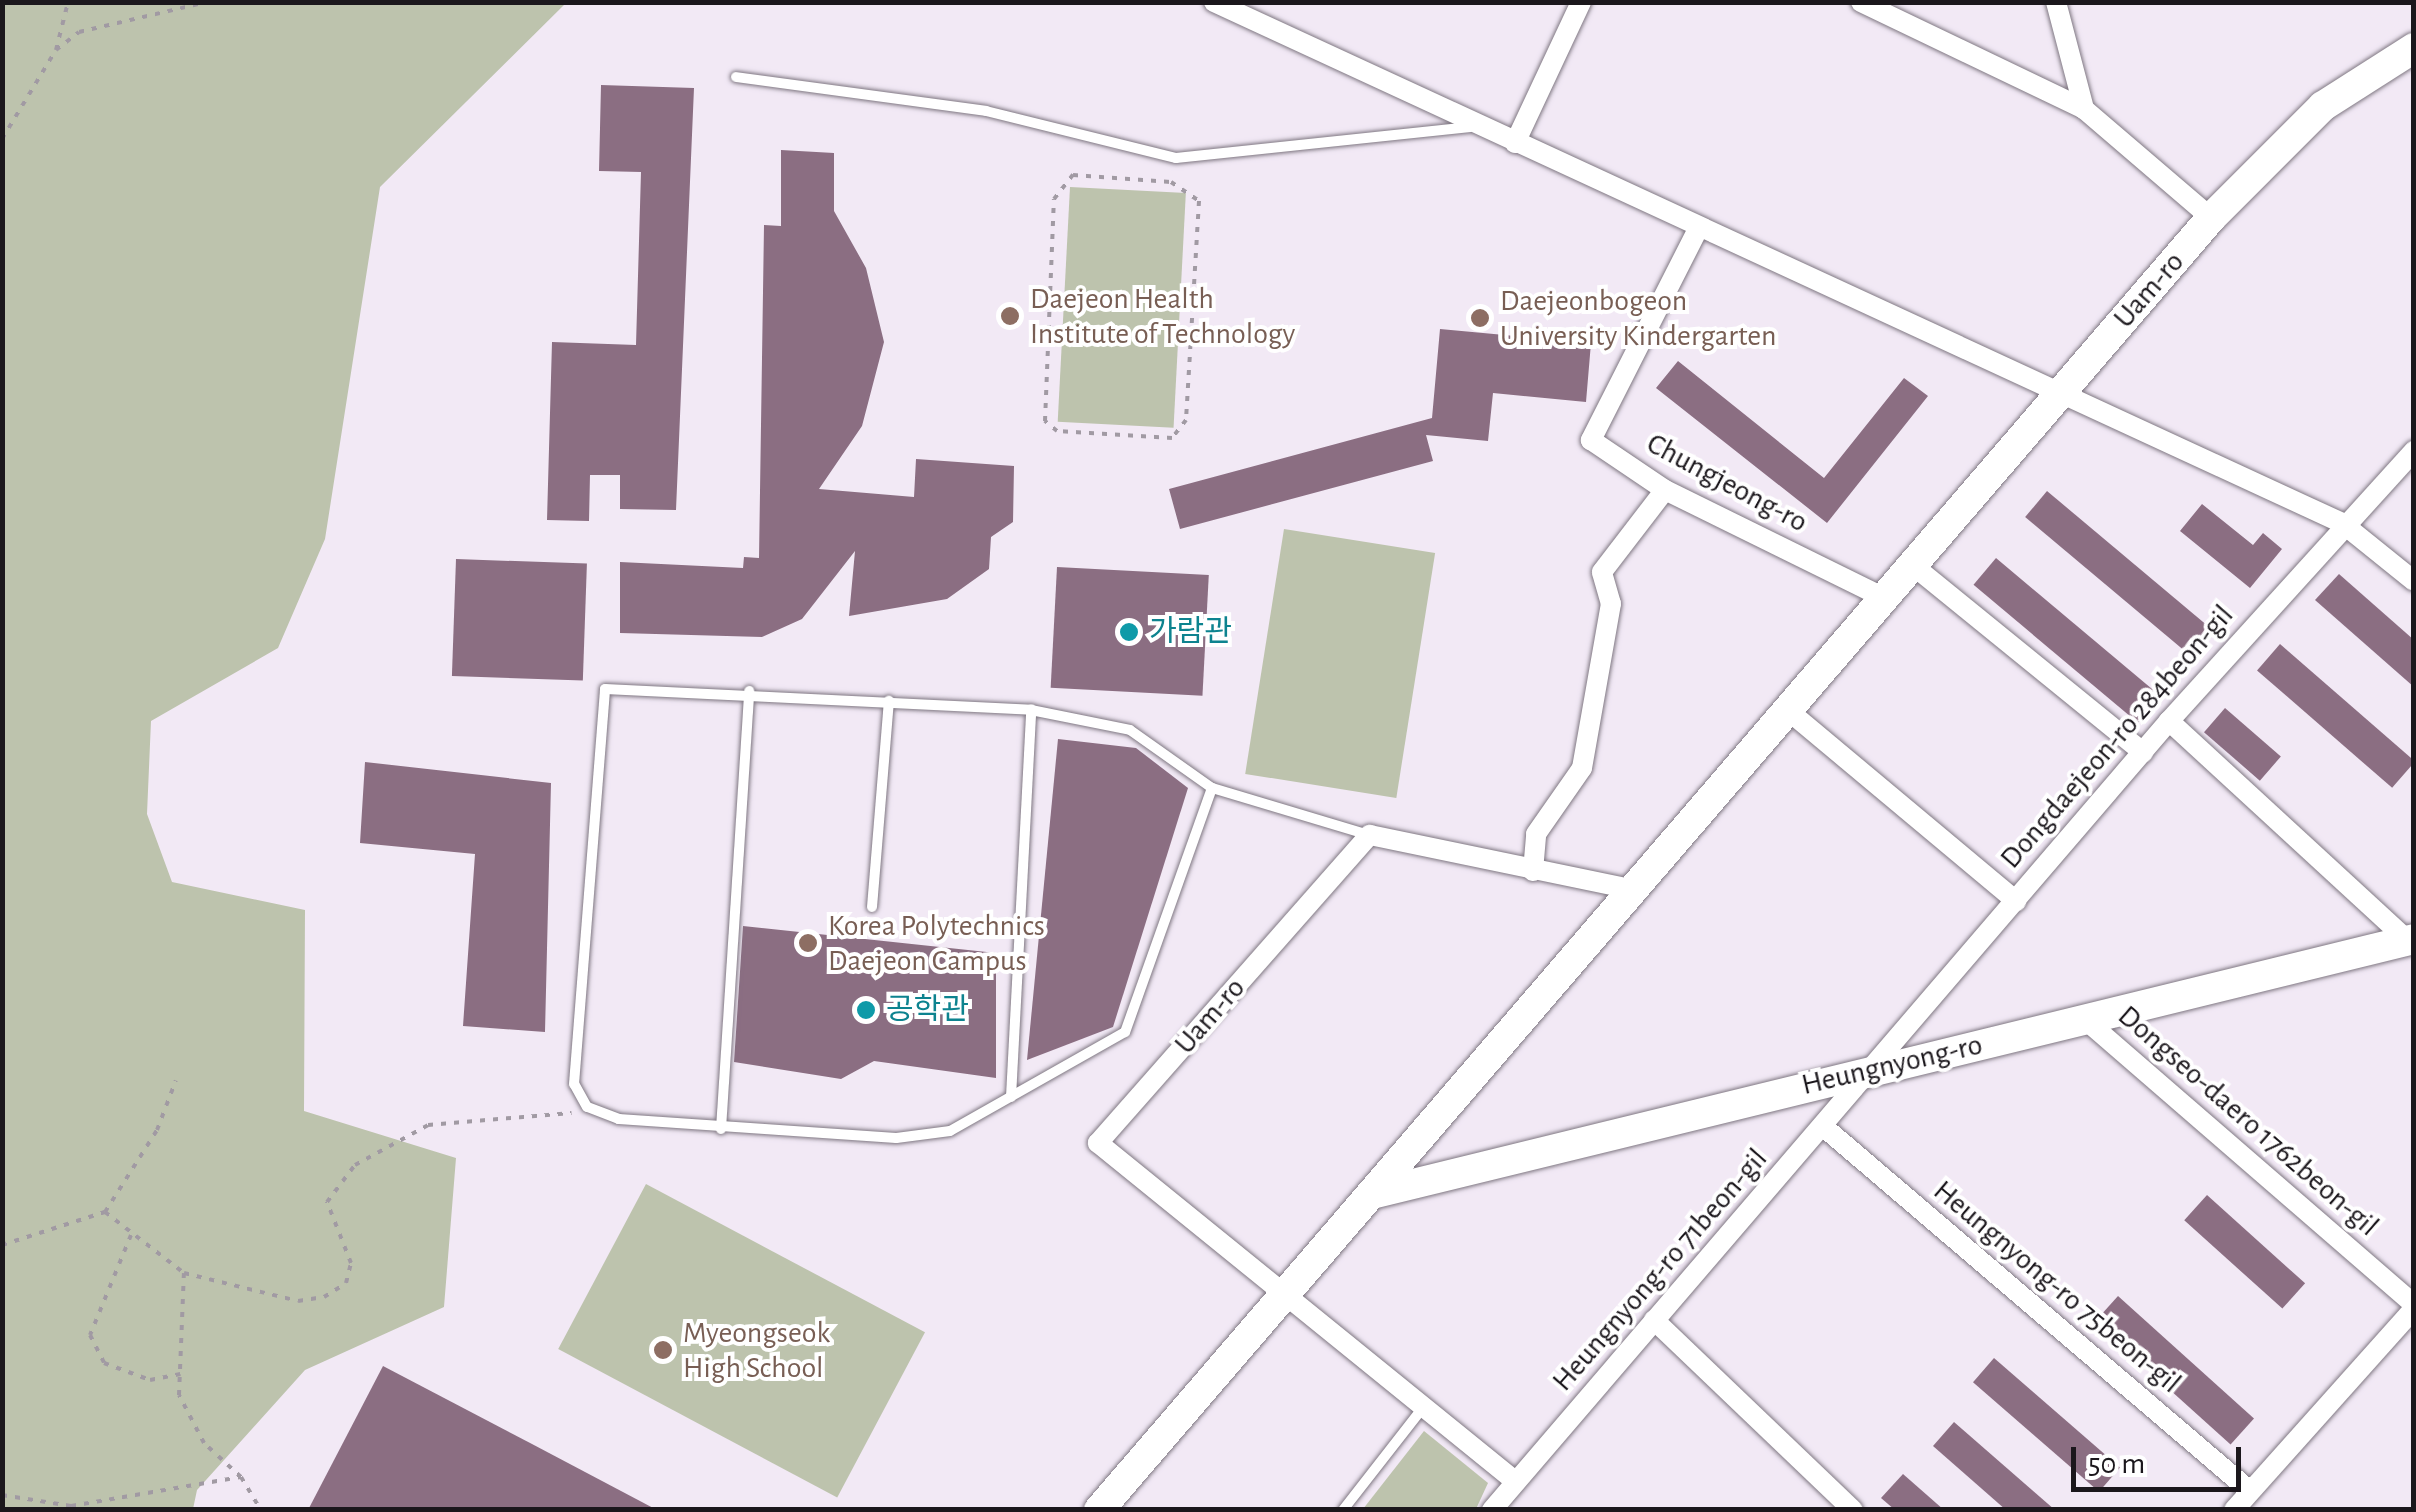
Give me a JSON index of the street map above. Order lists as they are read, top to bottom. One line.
{"streets":{"main road":["Uam-ro","Heungnyong-ro"],"street":["Chungjeong-ro","Dongdaejeon-ro 284beon-gil","Dongseo-daero 1762beon-gil","Heungnyong-ro 71beon-gil","Heungnyong-ro 75beon-gil"]},"crossings":[["Uam-ro","Chungjeong-ro"],["Uam-ro","Heungnyong-ro"],["Uam-ro","Heungnyong-ro 71beon-gil"],["Dongdaejeon-ro 284beon-gil","Heungnyong-ro"],["Dongdaejeon-ro 284beon-gil","Heungnyong-ro 71beon-gil"],["Heungnyong-ro","Dongseo-daero 1762beon-gil"],["Heungnyong-ro","Heungnyong-ro 71beon-gil"],["Heungnyong-ro 71beon-gil","Heungnyong-ro 75beon-gil"]],"places":["Daejeon Health Institute of Technology","Daejeonbogeon University Kindergarten","가람관","Korea Polytechnics Daejeon Campus","공학관","Myeongseok High School"],"scale_bar":"50 m"}
